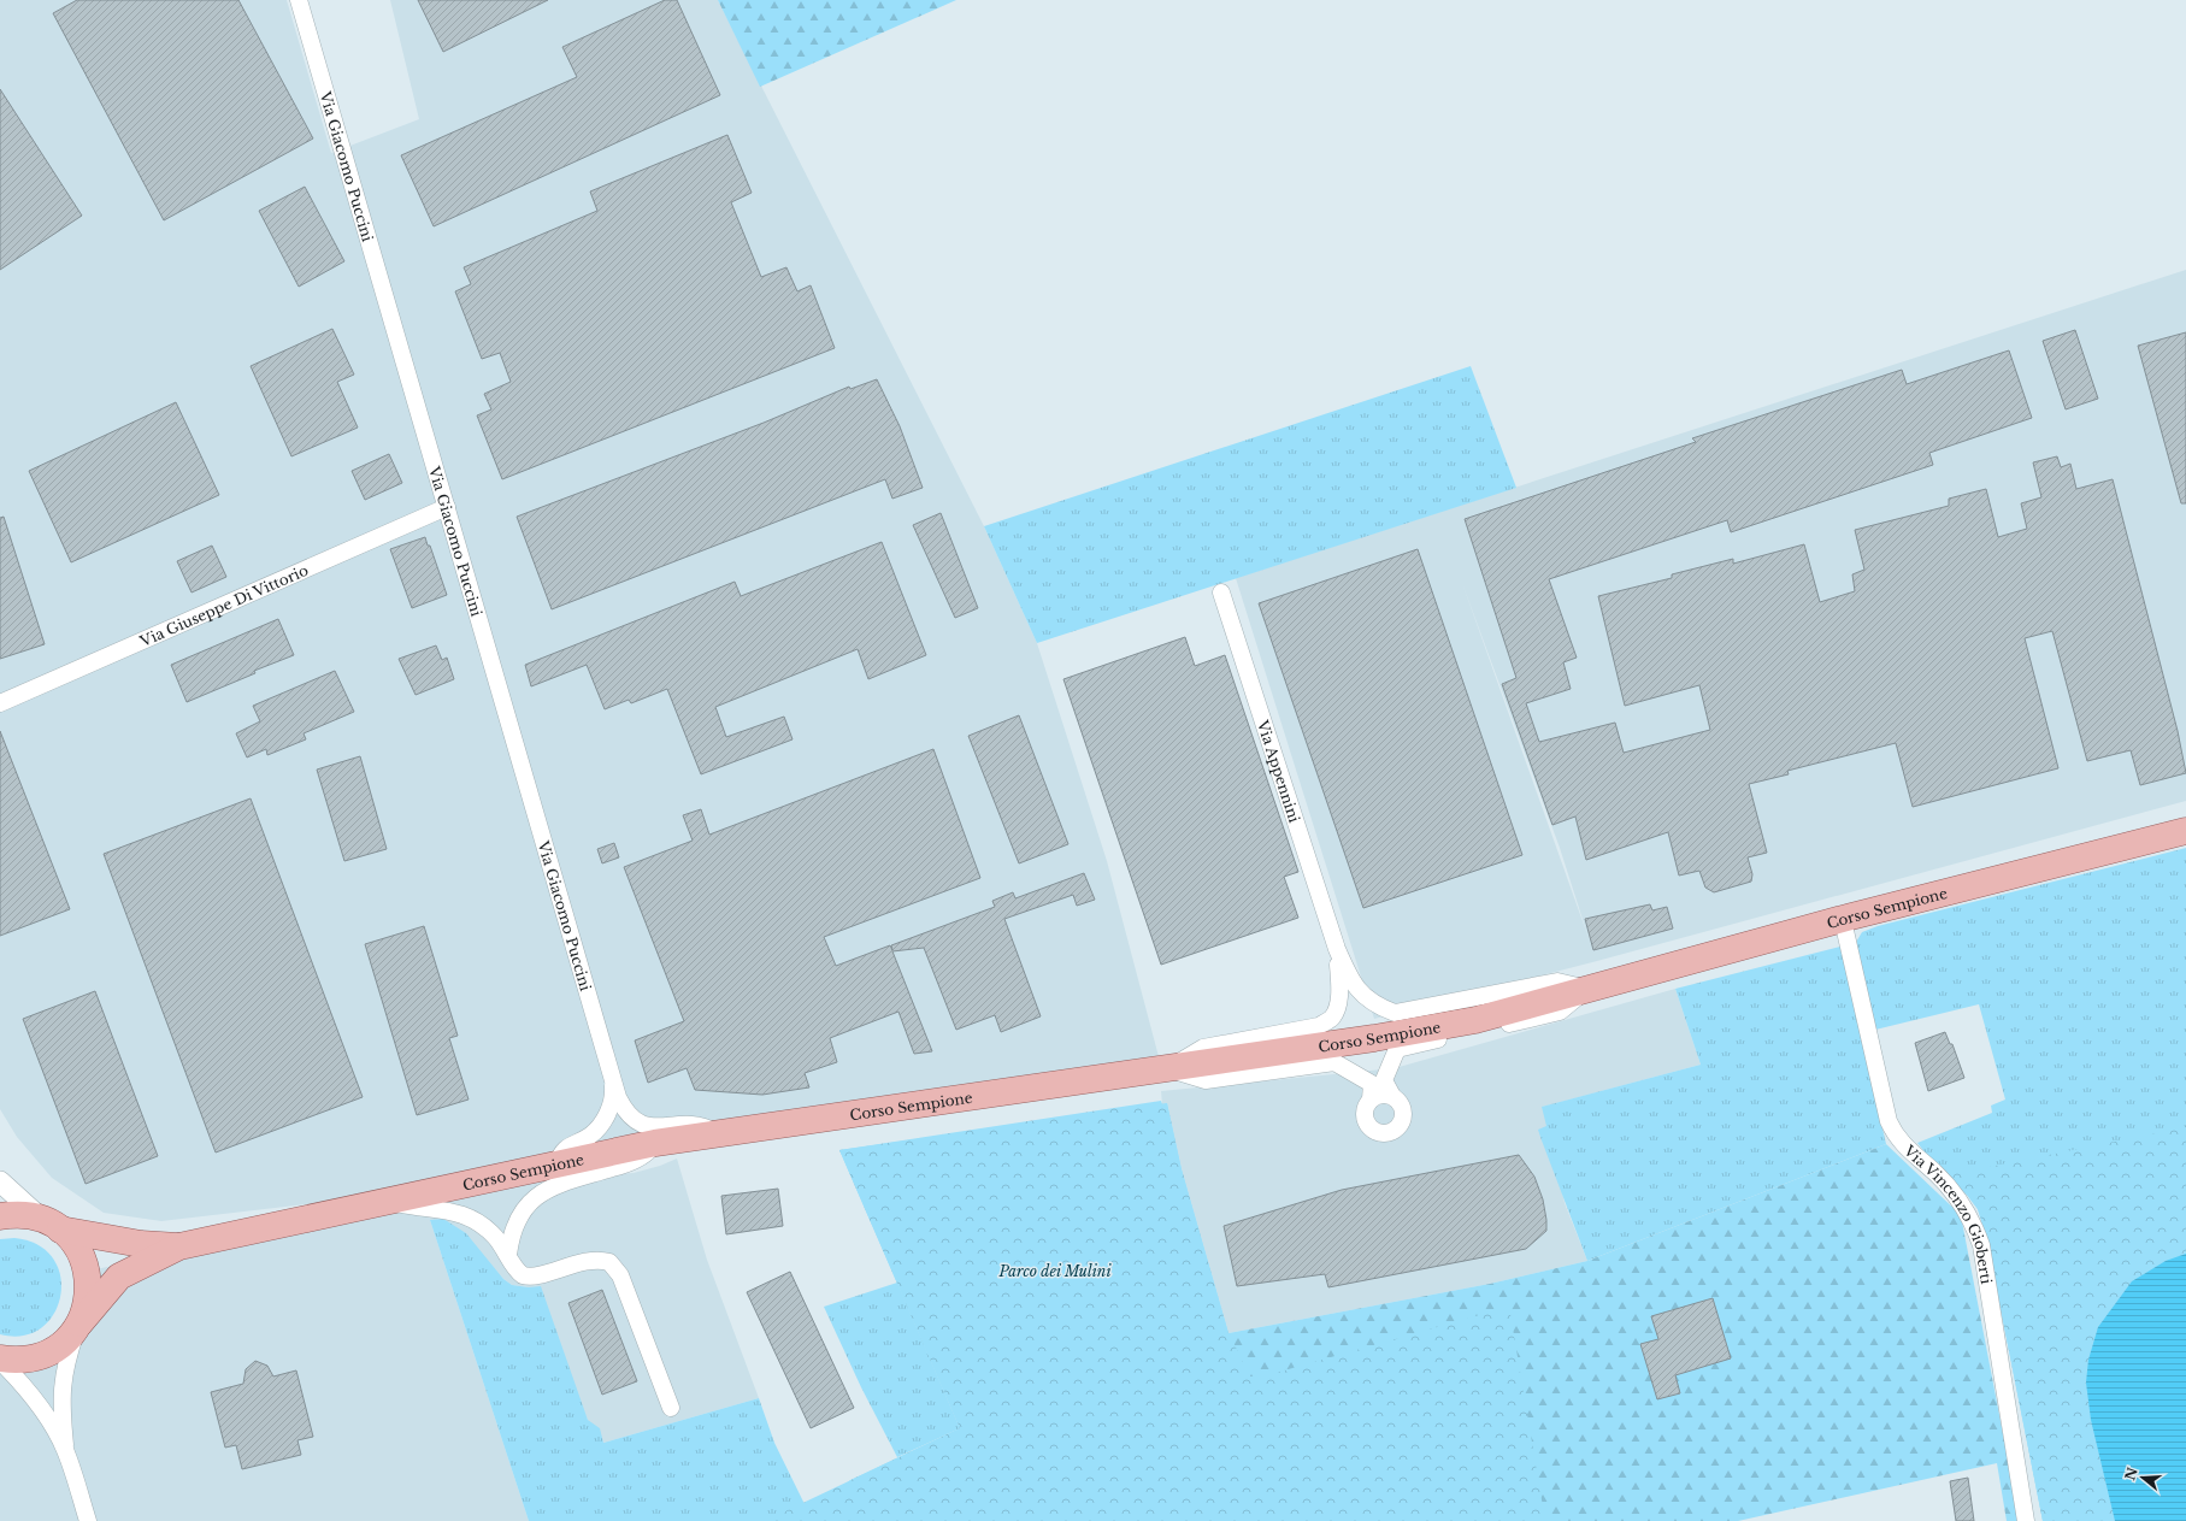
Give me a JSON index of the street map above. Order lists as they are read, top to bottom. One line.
{"streets":{"main road":["Corso Sempione"],"street":["Via Giacomo Puccini","Via Giuseppe Di Vittorio","Via Appennini","Via Vincenzo Gioberti"]},"crossings":[["Via Giacomo Puccini","Via Giuseppe Di Vittorio"],["Via Appennini","Corso Sempione"],["Corso Sempione","Via Vincenzo Gioberti"]],"parks":["Parco dei Mulini"],"north":"left"}
